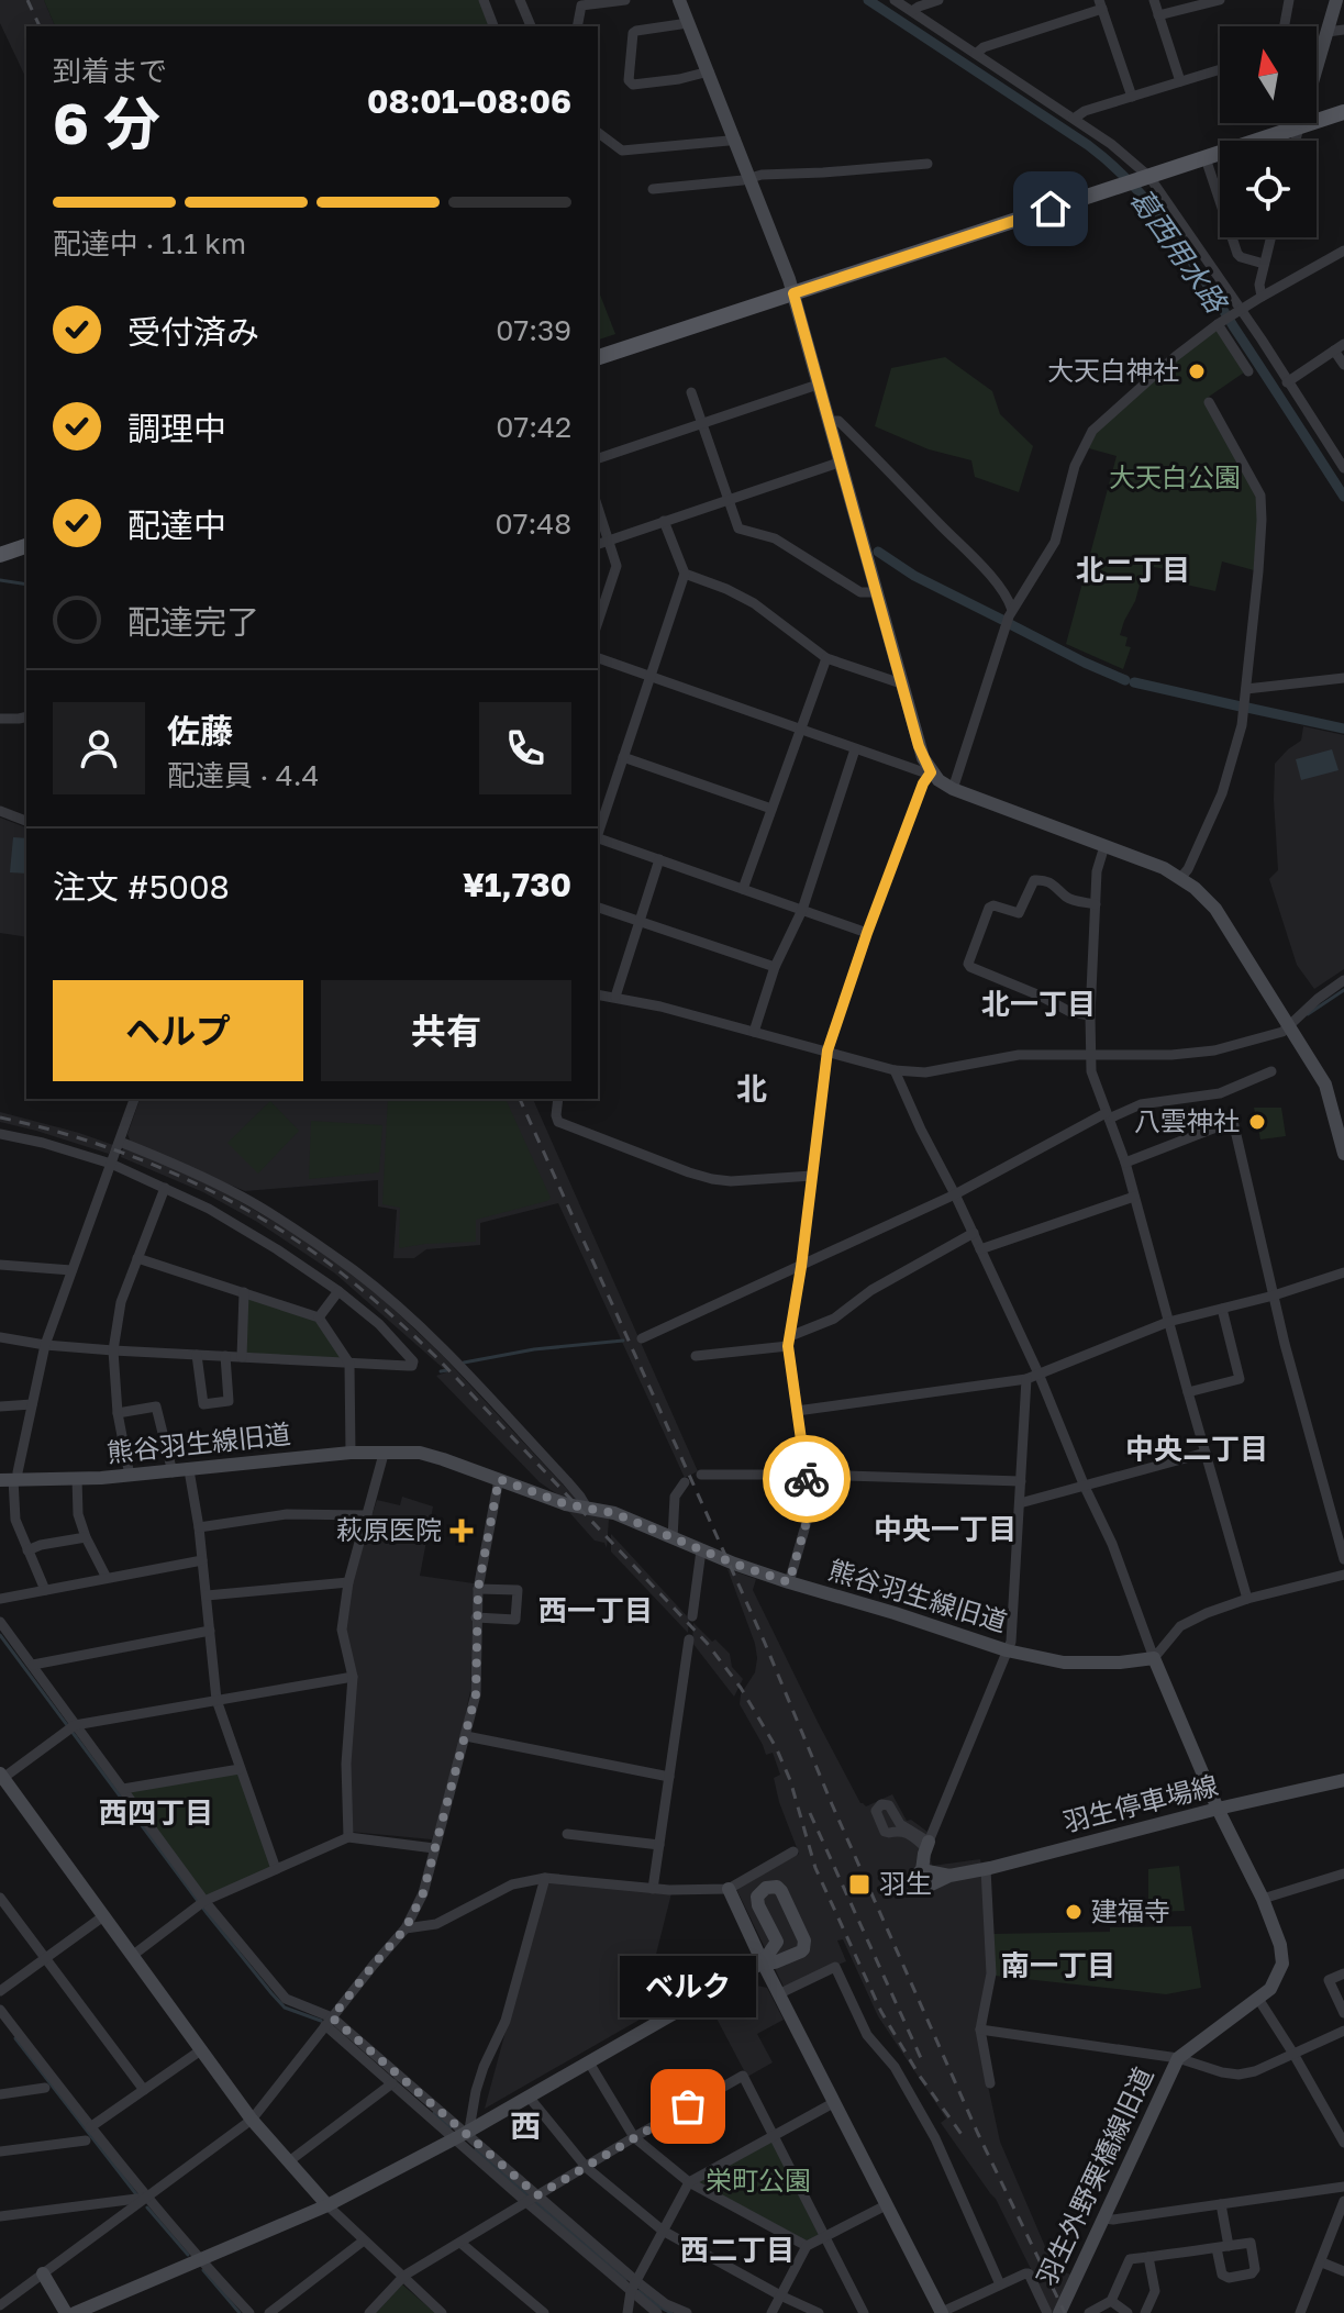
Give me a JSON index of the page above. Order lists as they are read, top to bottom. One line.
{"streets":{"street":["熊谷羽生線旧道","羽生停車場線","羽生外野栗橋線旧道"]},"crossings":[["羽生停車場線","羽生外野栗橋線旧道"]],"districts":["北二丁目","北一丁目","北","中央二丁目","中央一丁目","西一丁目","西四丁目","南一丁目","西","西二丁目"],"water":["葛西用水路"],"parks":["大天白公園","栄町公園"],"places":{"other":["大天白神社","八雲神社","建福寺","ベルク"],"health":["萩原医院"],"transit":["羽生"]},"north":"top","page":{"heading":["6 分","到着まで","08:01–08:06"],"panel":["佐藤","配達員 · 4.4","注文 #5008","¥1,730"],"bar":"配達中 · 1.1 km","list":[["受付済み","07:39"],["調理中","07:42"],["配達中","07:48"],"配達完了"],"buttons":["ヘルプ","共有"],"bubble":"ベルク"}}
